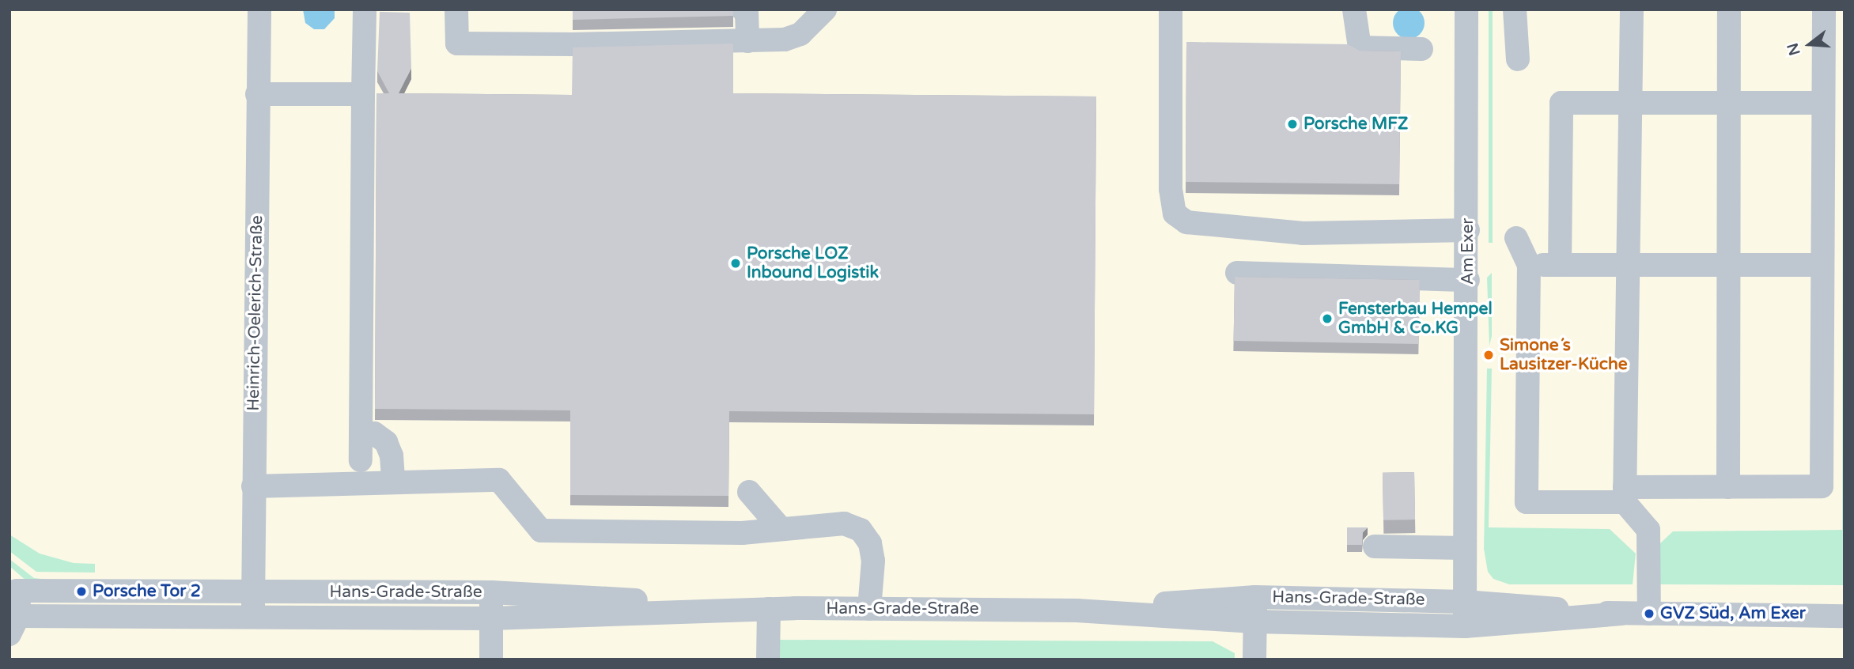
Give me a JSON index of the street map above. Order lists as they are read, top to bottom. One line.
{"streets":{"street":["Am Exer","Heinrich-Oelerich-Straße","Hans-Grade-Straße"]},"crossings":[["Am Exer","Hans-Grade-Straße"],["Heinrich-Oelerich-Straße","Hans-Grade-Straße"]],"places":["Porsche MFZ","Porsche LOZ Inbound Logistik","Fensterbau Hempel GmbH & Co.KG","Simone´s Lausitzer-Küche","Porsche Tor 2","GVZ Süd, Am Exer"],"north":"left"}
